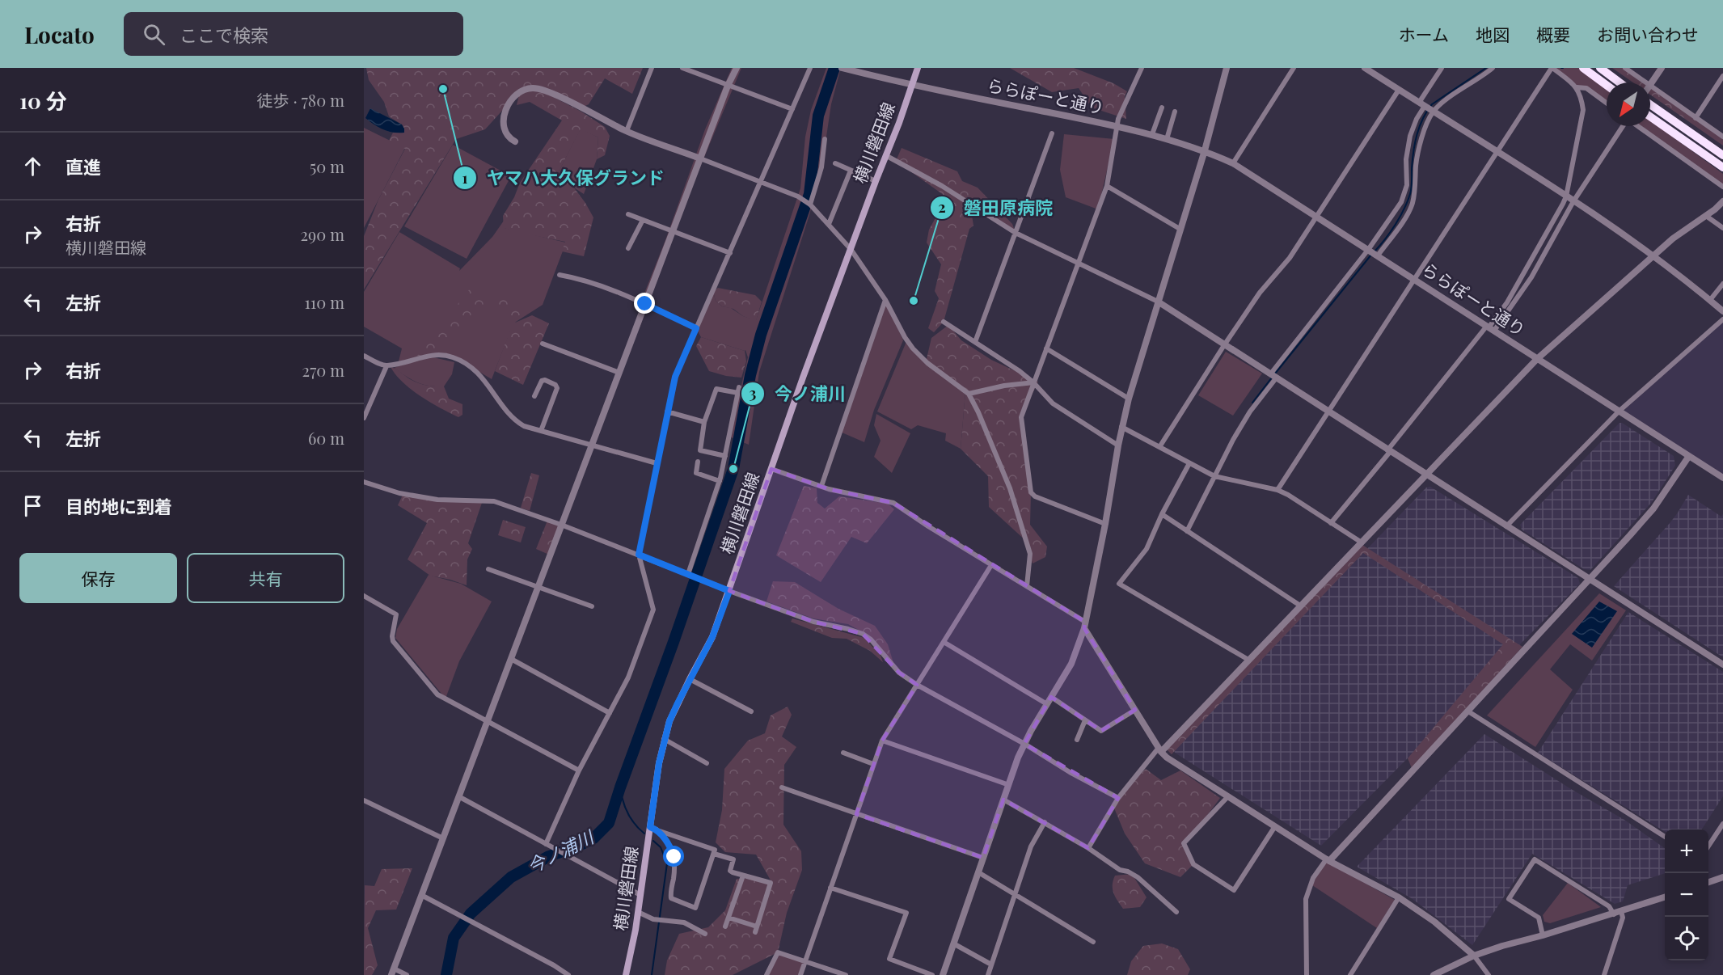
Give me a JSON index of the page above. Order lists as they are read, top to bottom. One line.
{"streets":{"main road":["横川磐田線"],"street":["ららぽーと通り"]},"crossings":[["ららぽーと通り","横川磐田線"]],"water":["今ノ浦川"],"places":["ヤマハ大久保グランド","磐田原病院","今ノ浦川"],"north":"bottom left","page":{"header":"Locato","search":"ここで検索","nav":["ホーム","地図","概要","お問い合わせ"],"heading":["10 分","徒歩 · 780 m"],"list":[["直進","50 m"],["右折","横川磐田線","290 m"],["左折","110 m"],["右折","270 m"],["左折","60 m"],"目的地に到着"],"buttons":["保存","共有"],"map_buttons":["+","−"]}}
